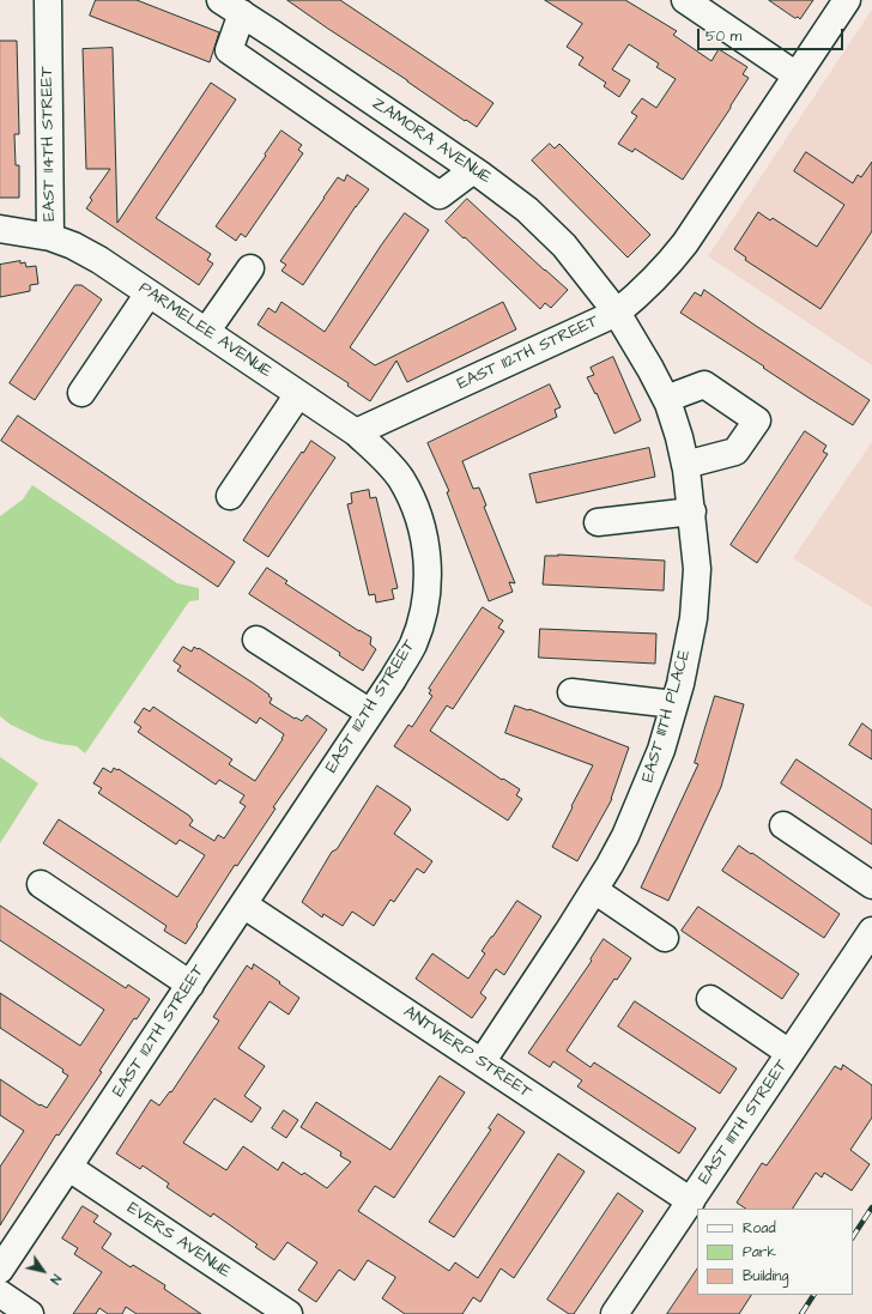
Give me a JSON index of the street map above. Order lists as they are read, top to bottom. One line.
{"streets":{"street":["ZAMORA AVENUE","EAST 114TH STREET","PARMELEE AVENUE","EAST 112TH STREET","EAST 111TH PLACE","ANTWERP STREET","EAST 111TH STREET","EVERS AVENUE"]},"crossings":[["ZAMORA AVENUE","EAST 112TH STREET"],["ZAMORA AVENUE","EAST 111TH PLACE"],["EAST 114TH STREET","PARMELEE AVENUE"],["PARMELEE AVENUE","EAST 112TH STREET"],["EAST 112TH STREET","EAST 111TH PLACE"],["EAST 112TH STREET","ANTWERP STREET"],["EAST 112TH STREET","EVERS AVENUE"],["EAST 111TH PLACE","ANTWERP STREET"],["ANTWERP STREET","EAST 111TH STREET"]],"legend":["Road","Park","Building"],"scale_bar":"50 m","north":"bottom right"}
